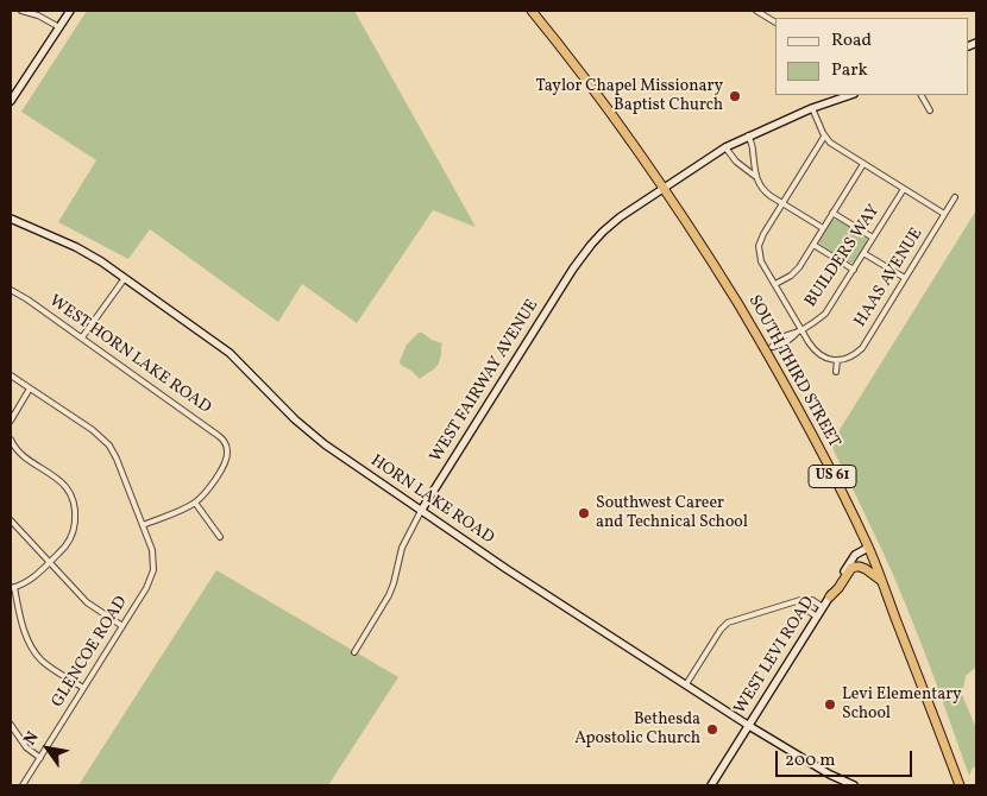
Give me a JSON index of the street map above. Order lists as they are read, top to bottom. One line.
{"streets":{"highway":["SOUTH THIRD STREET","US 61"],"main road":["WEST FAIRWAY AVENUE","HORN LAKE ROAD","WEST LEVI ROAD"],"street":["BUILDERS WAY","HAAS AVENUE","WEST HORN LAKE ROAD","GLENCOE ROAD"]},"crossings":[["BUILDERS WAY","SOUTH THIRD STREET"],["SOUTH THIRD STREET","WEST FAIRWAY AVENUE"],["SOUTH THIRD STREET","WEST LEVI ROAD"],["WEST FAIRWAY AVENUE","HORN LAKE ROAD"],["HORN LAKE ROAD","WEST LEVI ROAD"]],"places":["Taylor Chapel Missionary Baptist Church","Southwest Career and Technical School","Levi Elementary School","Bethesda Apostolic Church"],"legend":["Road","Park"],"scale_bar":"200 m","north":"top left"}
